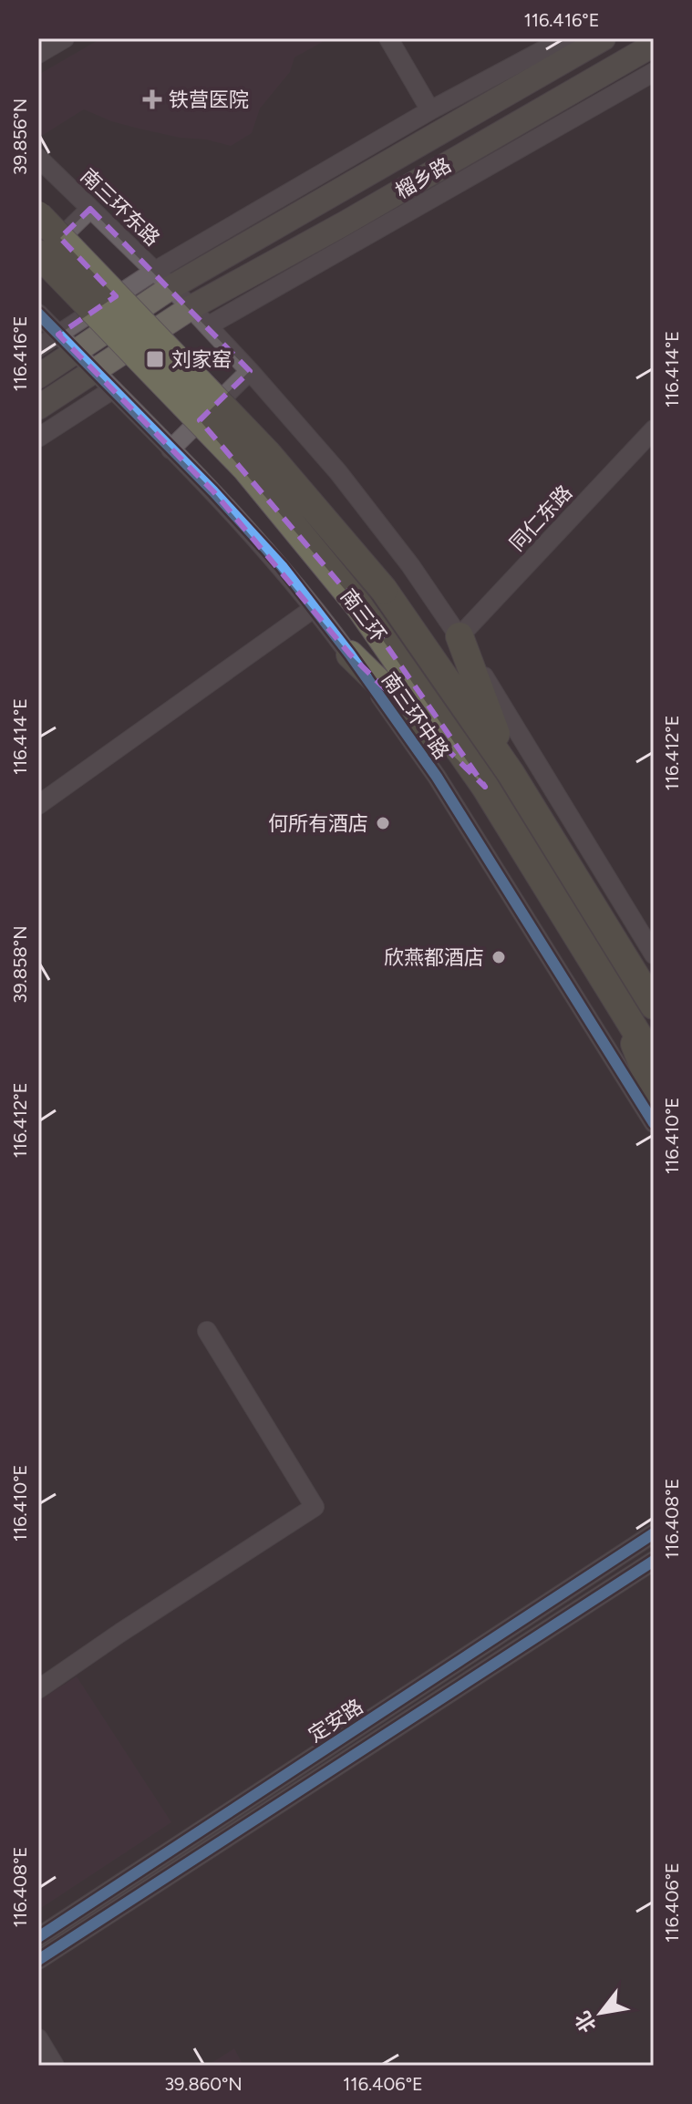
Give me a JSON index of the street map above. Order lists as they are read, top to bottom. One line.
{"streets":{"highway":["南三环"],"main road":["榴乡路"],"street":["南三环东路","同仁东路","南三环中路","定安路"]},"crossings":[["榴乡路","南三环东路"],["榴乡路","南三环中路"]],"places":{"health":["铁营医院"],"transit":["刘家窑"],"other":["何所有酒店","欣燕都酒店"]},"north":"bottom left","coordinates":["116.416°E","39.856°N","116.414°E","116.412°E","39.858°N","116.410°E","116.408°E","116.406°E","39.860°N"]}
